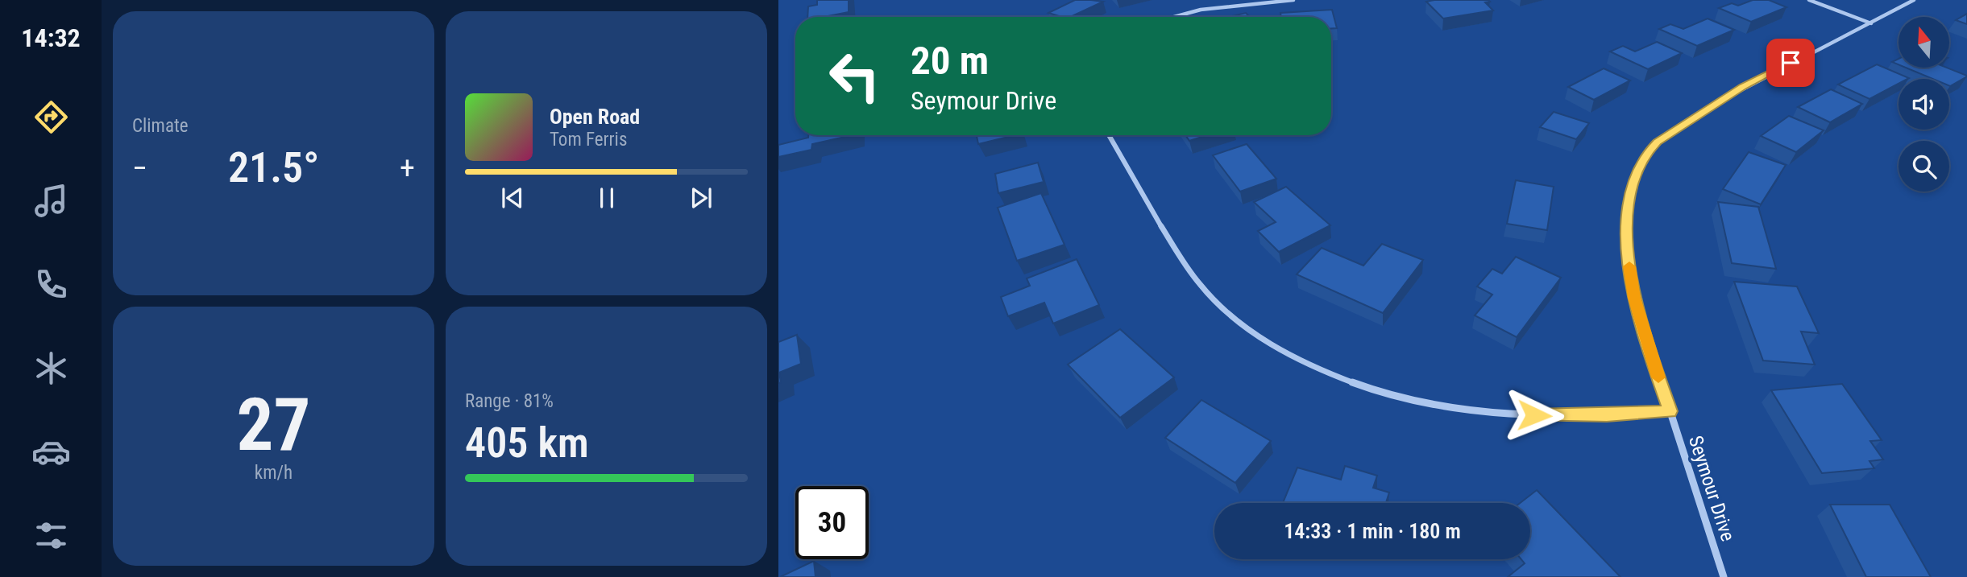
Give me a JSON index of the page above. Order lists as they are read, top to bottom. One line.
{"streets":{"street":["Seymour Drive"]},"north":"top","page":{"tabs":"14:32","tile":["Climate",["27","km/h"],["Range · 81%","405 km"]],"turn":["20 m","Seymour Drive"],"song":["Open Road","Tom Ferris"],"heat":["−","21.5°","+"],"limit":"30","trip":"14:33 · 1 min · 180 m"}}
